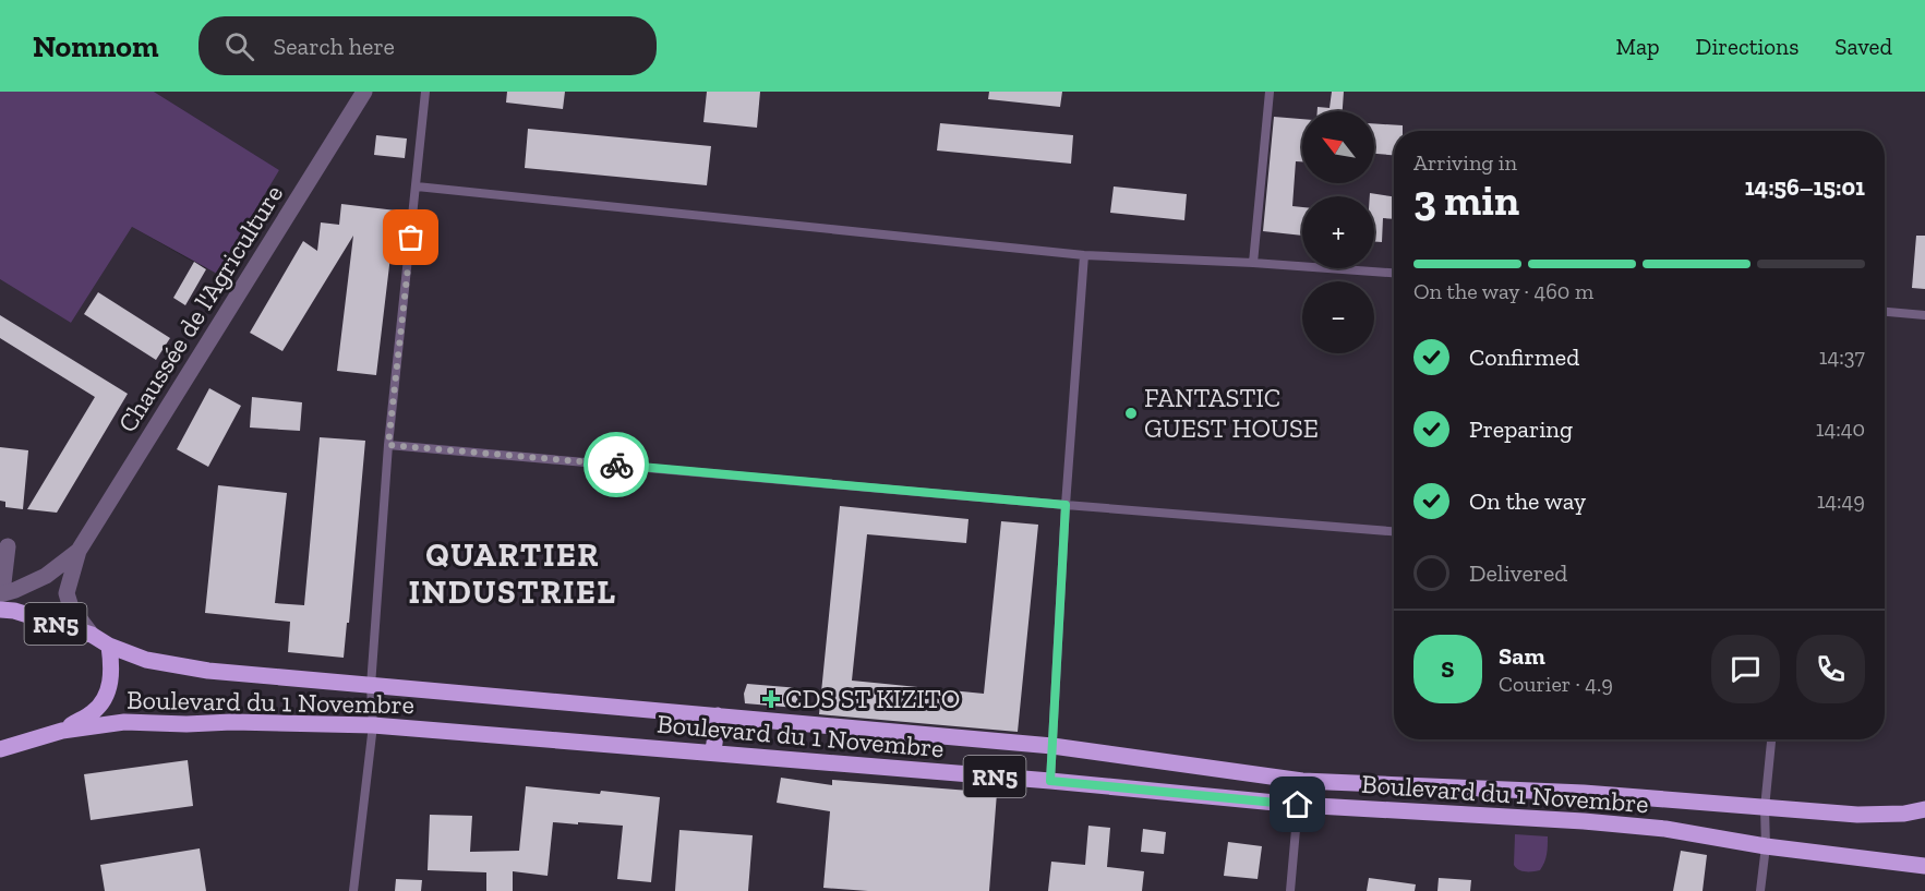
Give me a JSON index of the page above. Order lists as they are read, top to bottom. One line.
{"streets":{"main road":["RN5","Boulevard du 1 Novembre"],"street":["Chaussée de l'Agriculture"]},"crossings":[["Chaussée de l'Agriculture","Boulevard du 1 Novembre"]],"districts":["QUARTIER INDUSTRIEL"],"places":{"other":["FANTASTIC GUEST HOUSE"],"health":["CDS ST KIZITO"]},"north":"top left","page":{"header":"Nomnom","search":"Search here","nav":["Map","Directions","Saved"],"map_buttons":["+","−"],"heading":["3 min","Arriving in","14:56–15:01"],"panel":["Sam","Courier · 4.9"],"bar":"On the way · 460 m","list":[["Confirmed","14:37"],["Preparing","14:40"],["On the way","14:49"],"Delivered"],"round":"S"}}
